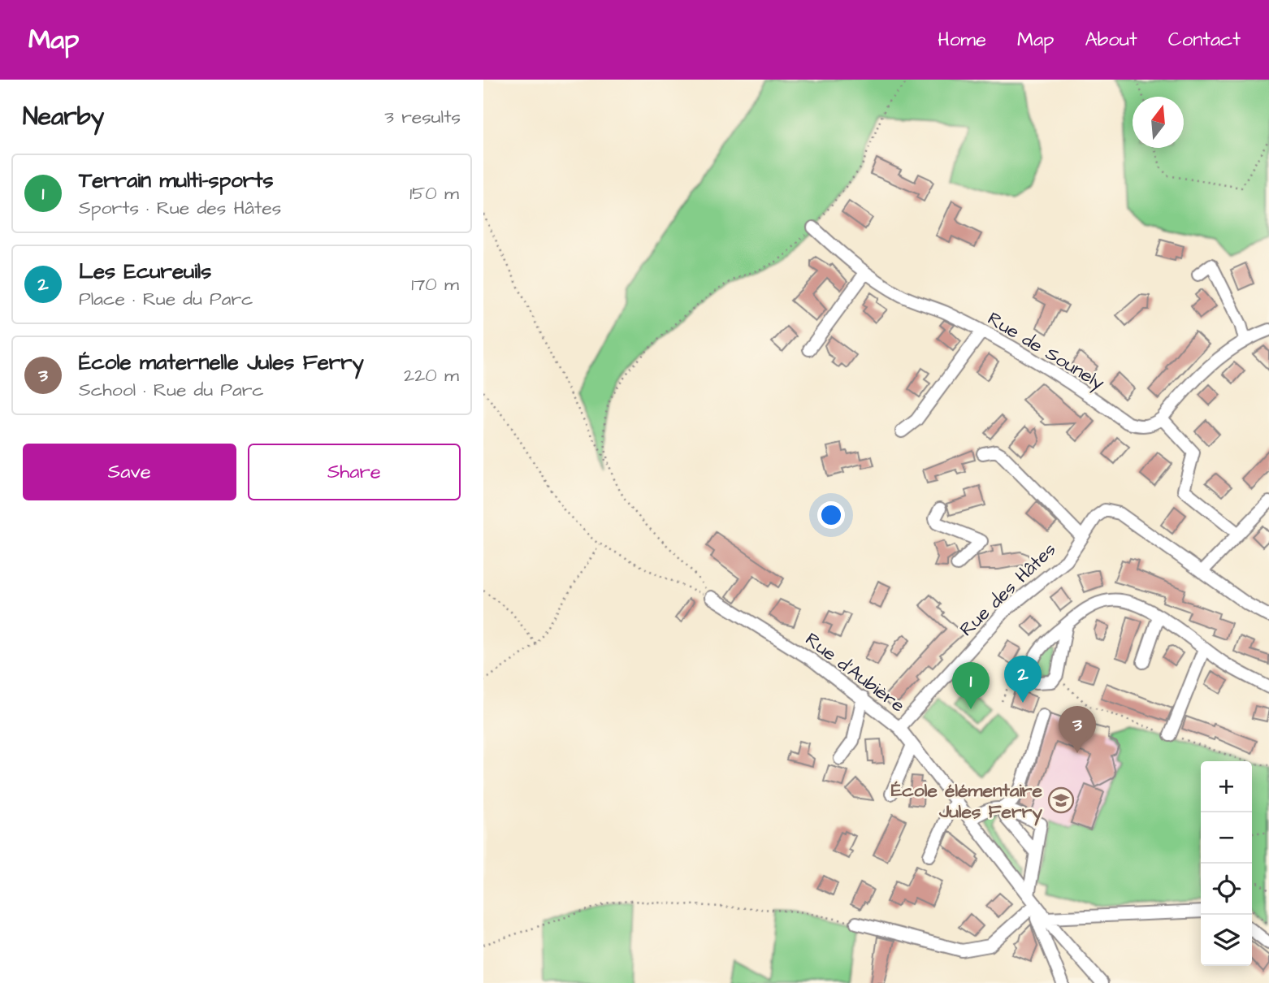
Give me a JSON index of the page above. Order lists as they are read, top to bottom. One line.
{"streets":{"street":["Rue de Sounely","Rue des Hâtes","Rue d'Aubière"]},"crossings":[["Rue des Hâtes","Rue d'Aubière"]],"places":{"school or university":["École élémentaire Jules Ferry"]},"north":"top","page":{"header":"Map","nav":["Home","Map","About","Contact"],"heading":["Nearby","3 results"],"list":[{"mark":"1","name":"Terrain multi-sports","note":"Sports · Rue des Hâtes","value":"150 m"},{"mark":"2","name":"Les Ecureuils","note":"Place · Rue du Parc","value":"170 m"},{"mark":"3","name":"École maternelle Jules Ferry","note":"School · Rue du Parc","value":"220 m"}],"buttons":["Save","Share"],"pins":["2","1","3"],"map_buttons":["+","−"]}}
